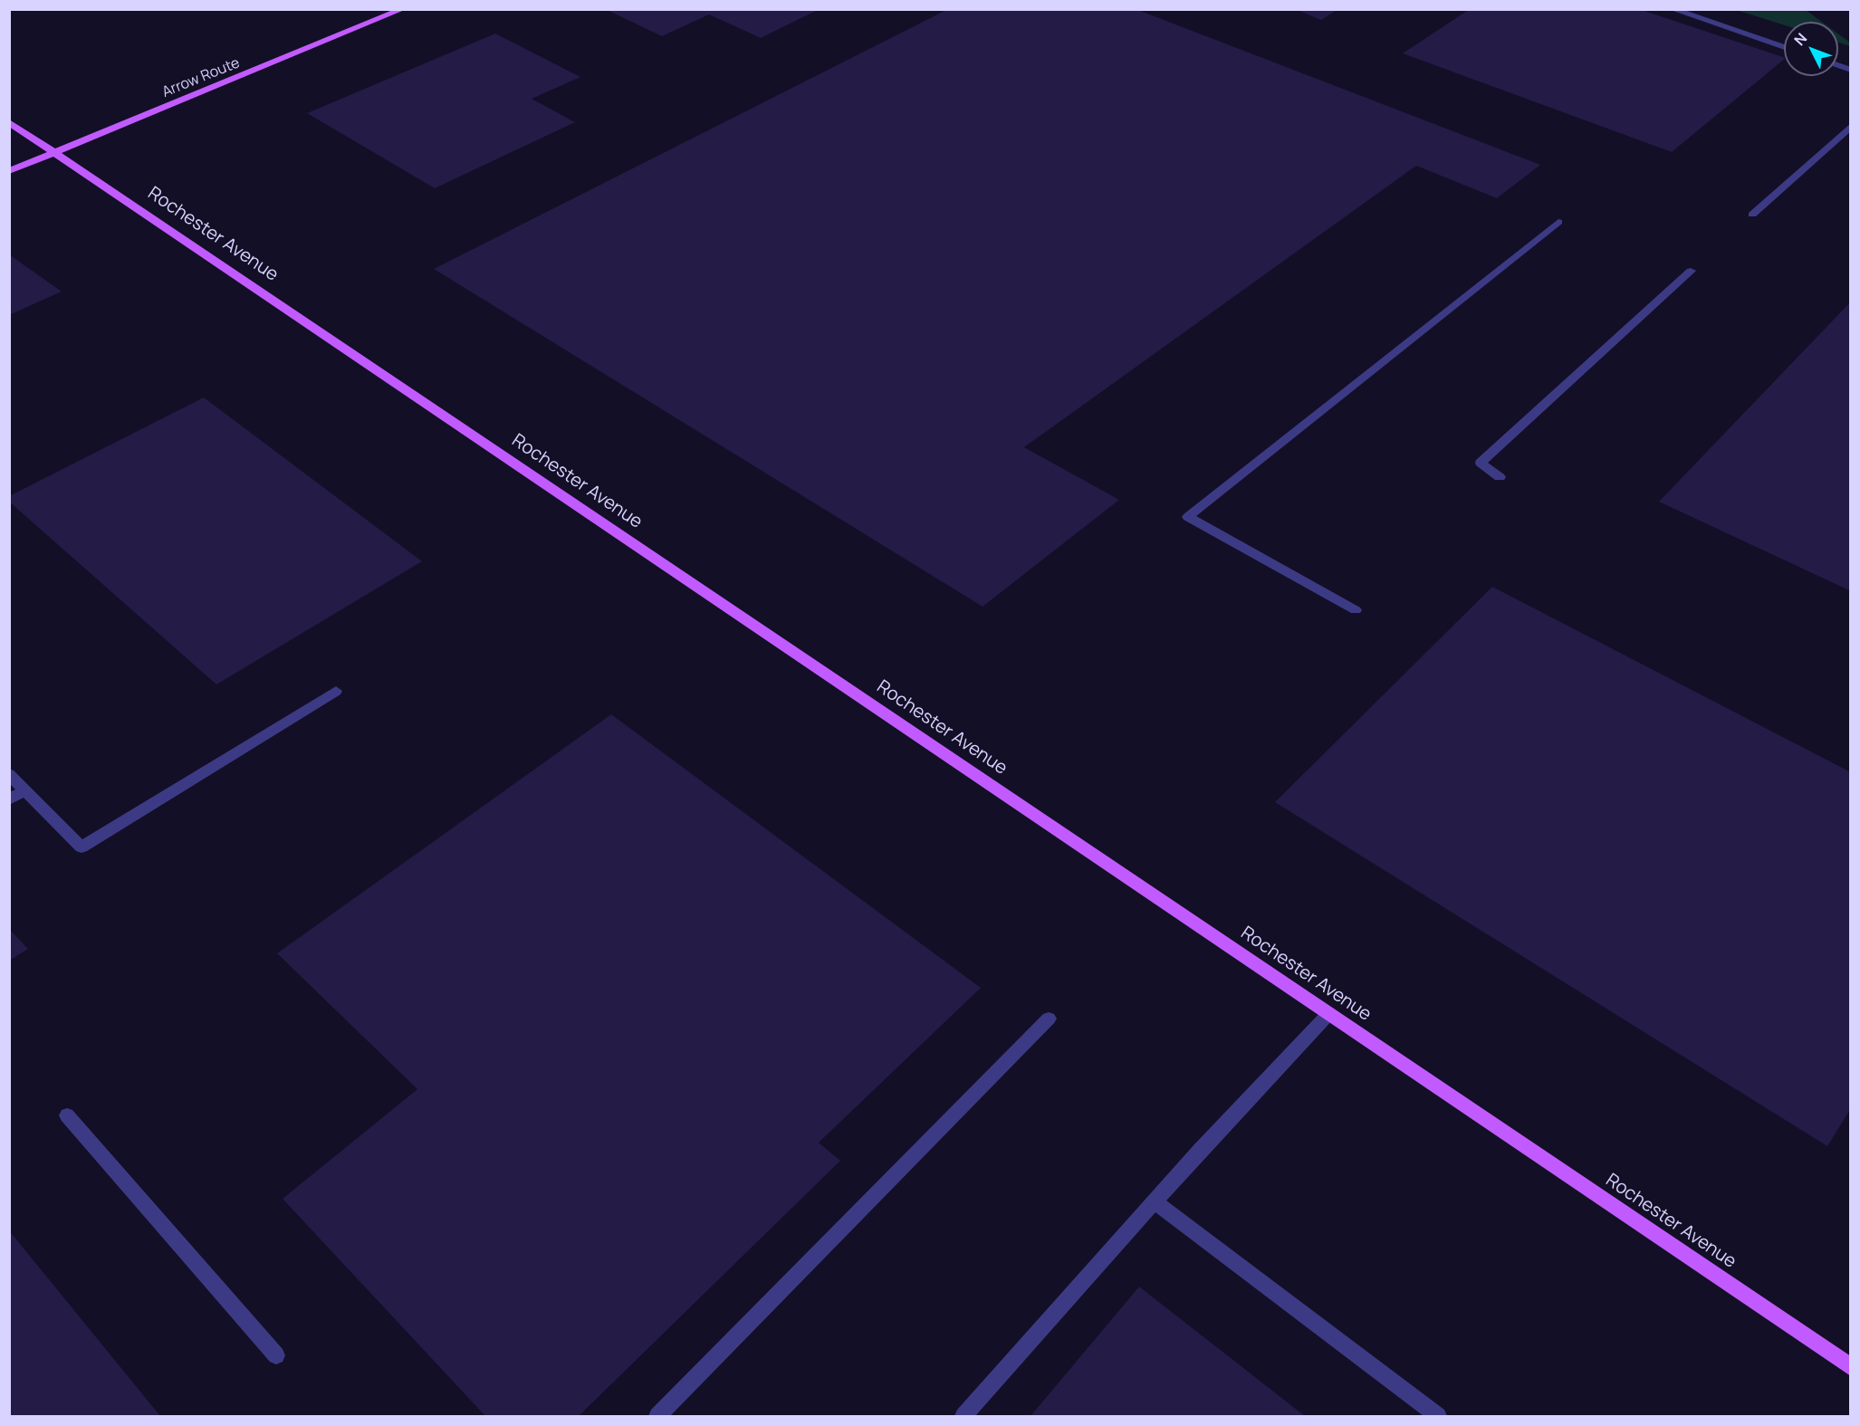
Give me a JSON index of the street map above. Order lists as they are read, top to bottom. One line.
{"streets":{"main road":["Arrow Route","Rochester Avenue"]},"crossings":[["Arrow Route","Rochester Avenue"]],"north":"top left"}
